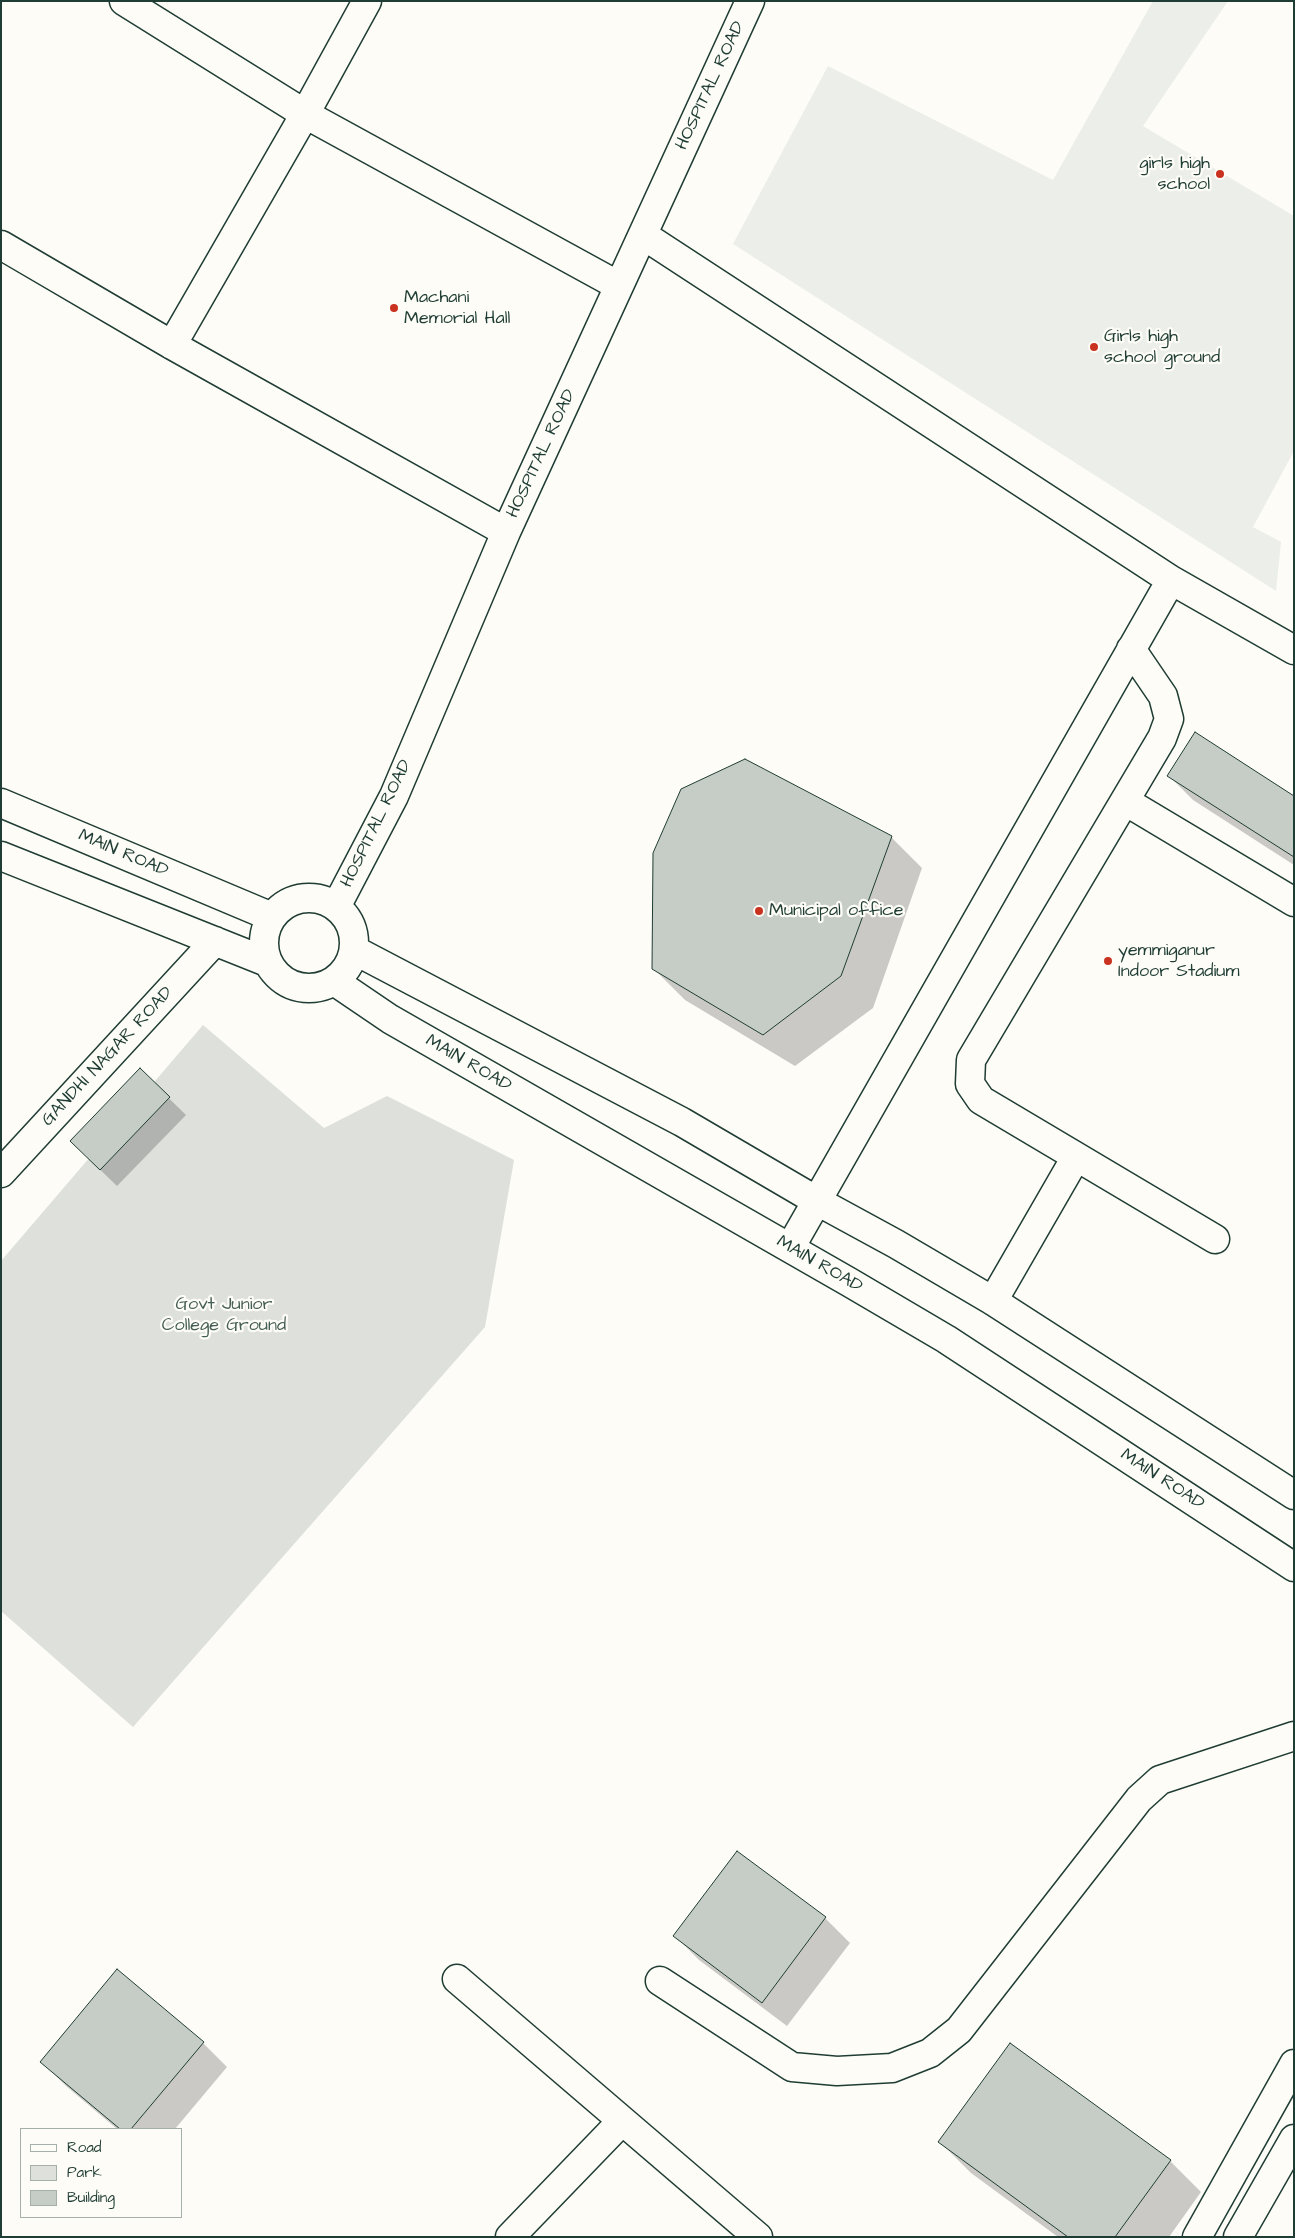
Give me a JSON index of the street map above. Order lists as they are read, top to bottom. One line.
{"streets":{"street":["HOSPITAL ROAD","MAIN ROAD","GANDHI NAGAR ROAD"]},"crossings":[["HOSPITAL ROAD","MAIN ROAD"]],"parks":["Govt Junior College Ground"],"places":["girls high school","Machani Memorial Hall","Girls high school ground","Municipal office","yemmiganur Indoor Stadium"],"legend":["Road","Park","Building"]}
